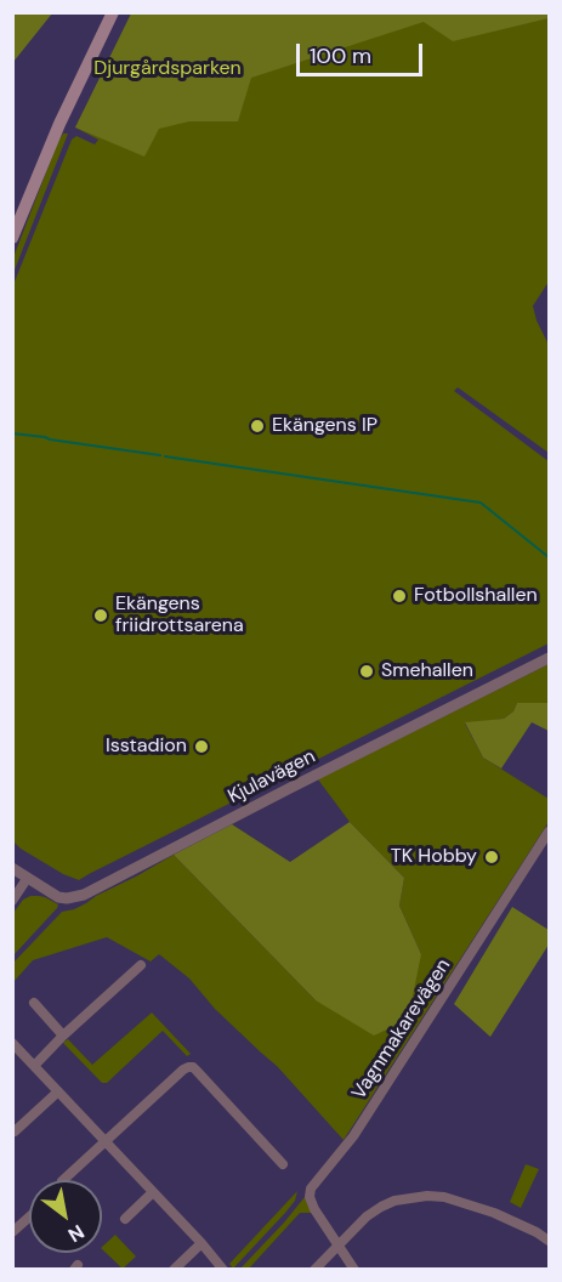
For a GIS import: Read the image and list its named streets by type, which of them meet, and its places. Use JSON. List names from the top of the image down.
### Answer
{
  "streets": {
    "street": ["Kjulavägen", "Vagnmakarevägen"]
  },
  "parks": ["Djurgårdsparken"],
  "places": [
    "Ekängens IP",
    "Fotbollshallen",
    "Ekängens friidrottsarena",
    "Smehallen",
    "Isstadion",
    "TK Hobby"
  ],
  "scale_bar": "100 m",
  "north": "bottom right"
}
